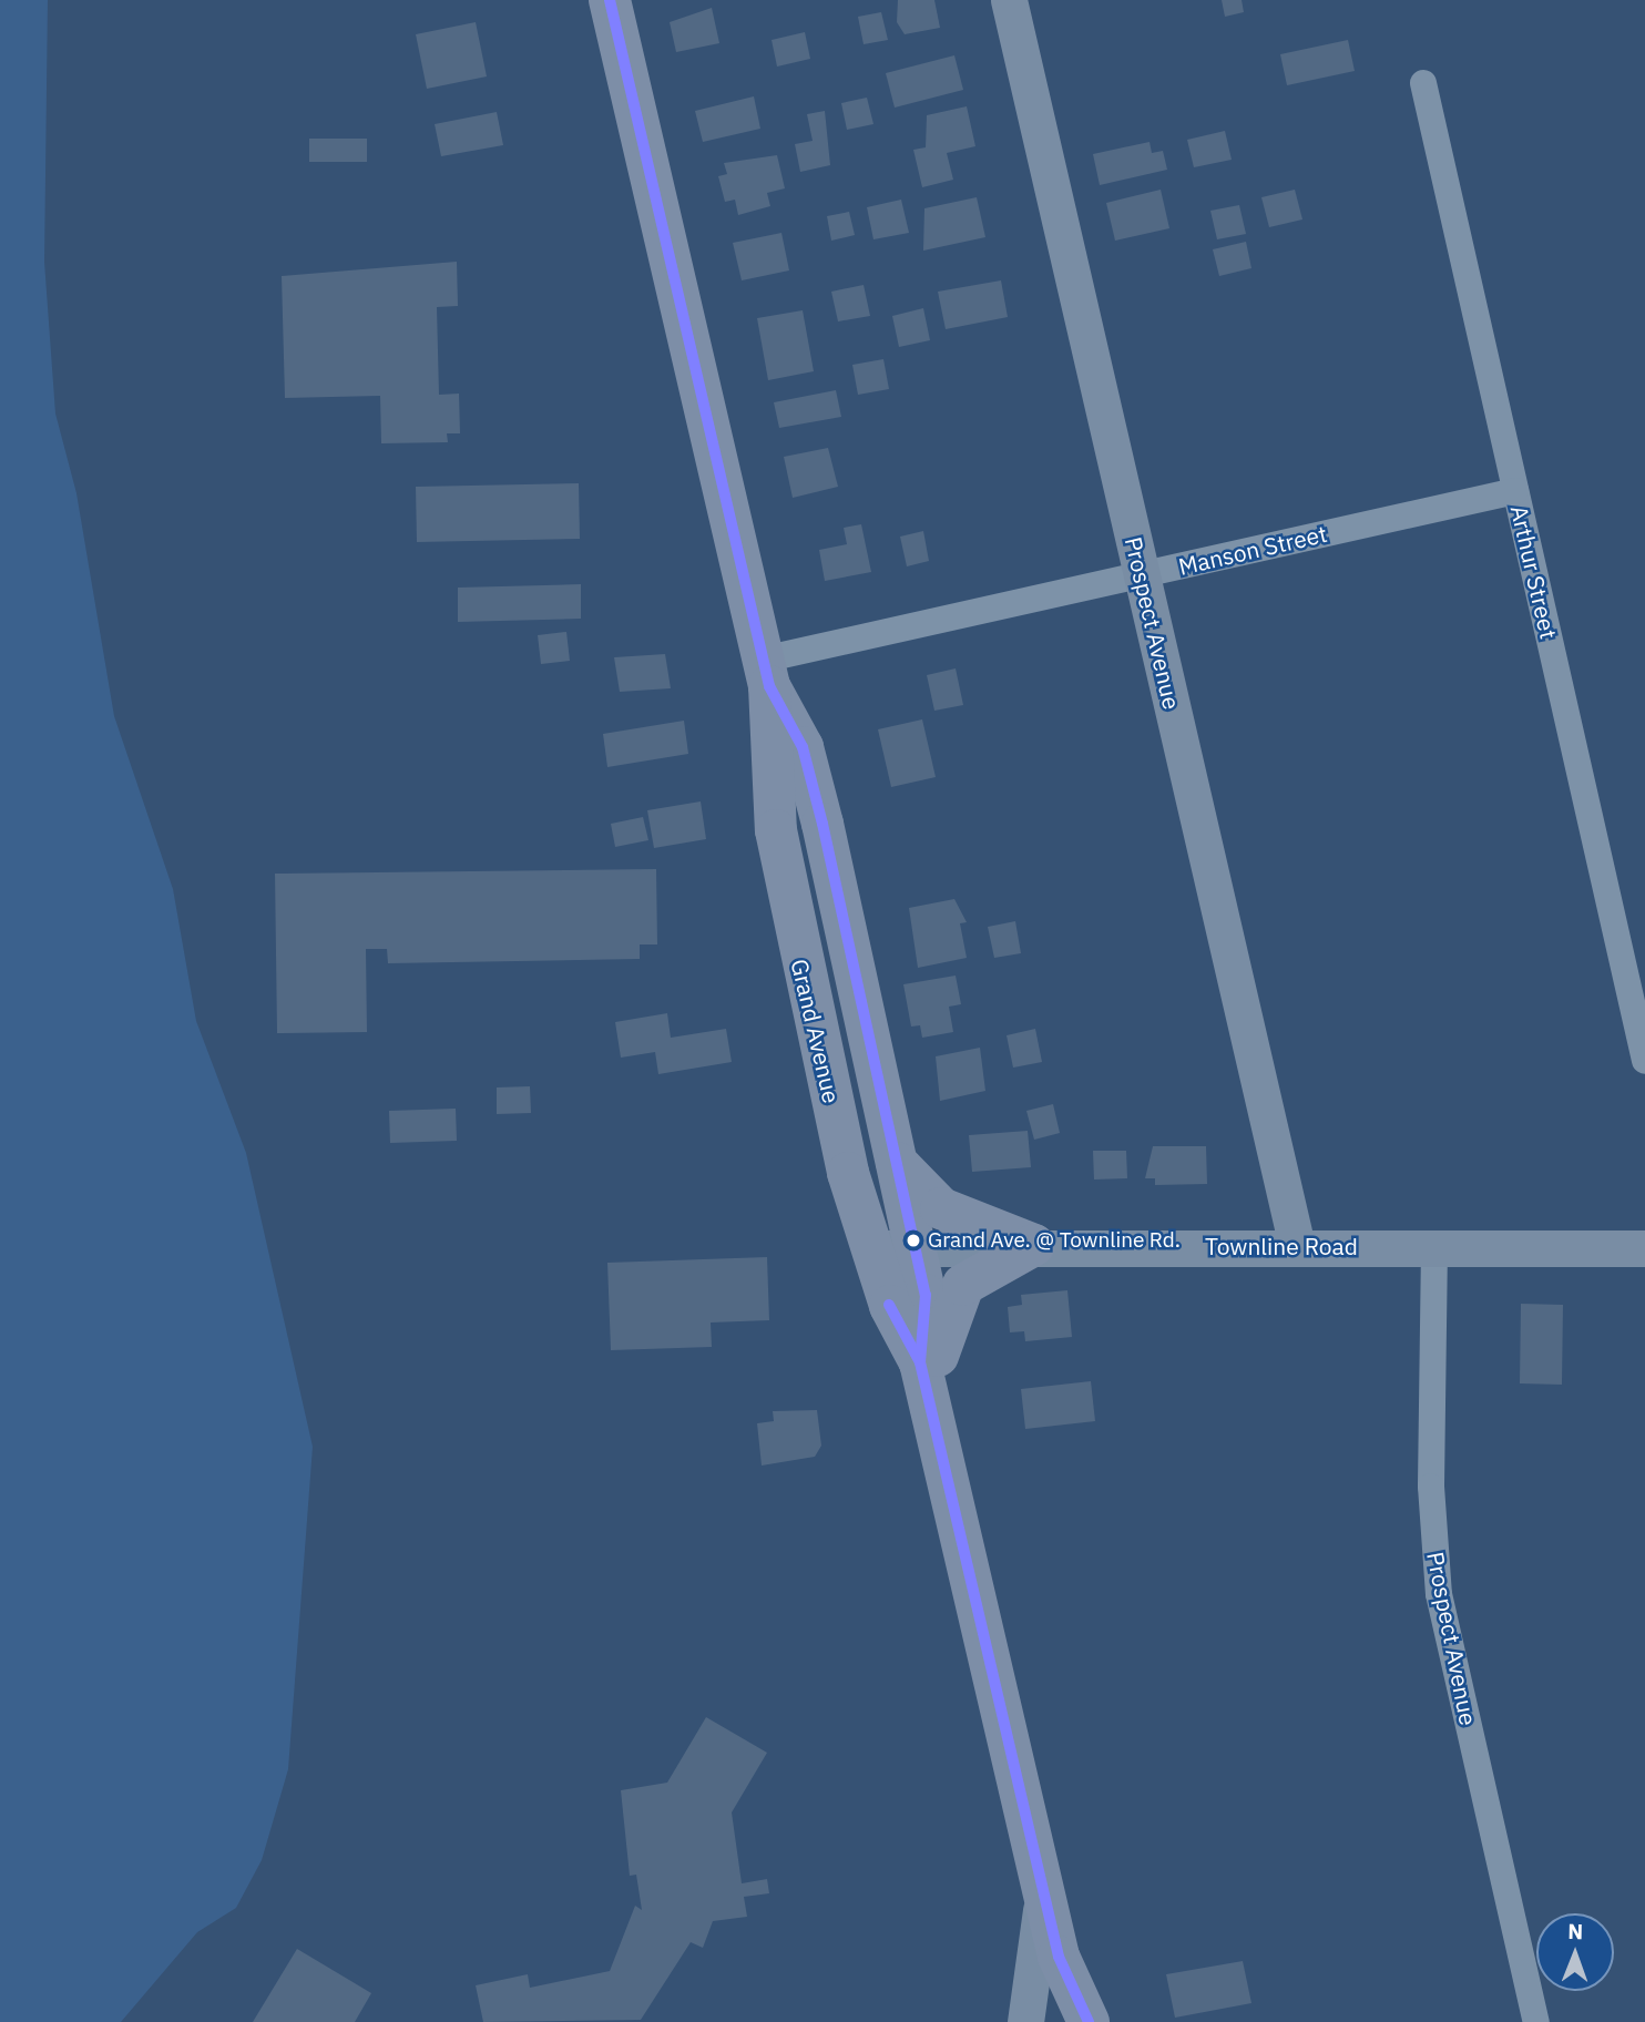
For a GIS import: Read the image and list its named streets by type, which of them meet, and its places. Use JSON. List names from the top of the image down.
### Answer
{
  "streets": {
    "main road": ["Grand Avenue"],
    "street": [
      "Manson Street",
      "Arthur Street",
      "Prospect Avenue",
      "Townline Road"
    ]
  },
  "crossings": [
    ["Manson Street", "Arthur Street"],
    ["Manson Street", "Prospect Avenue"],
    ["Manson Street", "Grand Avenue"],
    ["Prospect Avenue", "Townline Road"],
    ["Grand Avenue", "Townline Road"]
  ],
  "places": ["Grand Ave. @ Townline Rd."],
  "north": "top"
}
